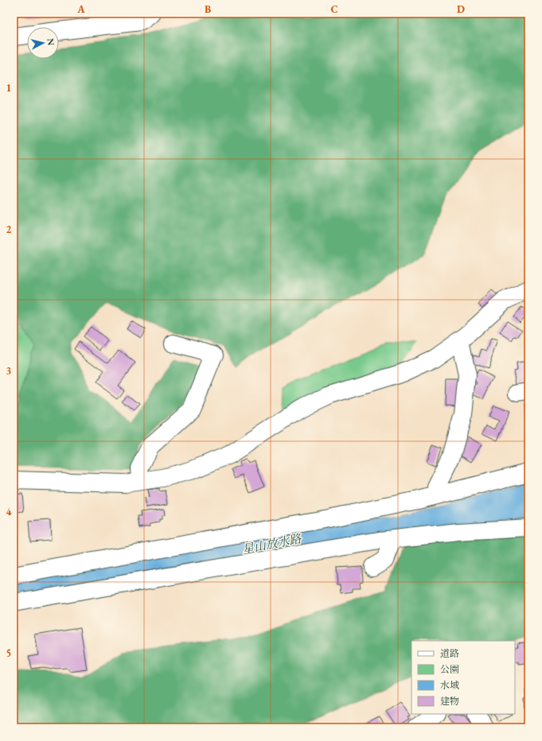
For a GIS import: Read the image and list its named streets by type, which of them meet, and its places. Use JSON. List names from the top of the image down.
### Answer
{
  "water": ["星山放水路"],
  "legend": [
    "道路",
    "公園",
    "水域",
    "建物"
  ],
  "north": "right",
  "grid": {
    "columns": [
      "A",
      "B",
      "C",
      "D"
    ],
    "rows": [
      "1",
      "2",
      "3",
      "4",
      "5"
    ]
  }
}
